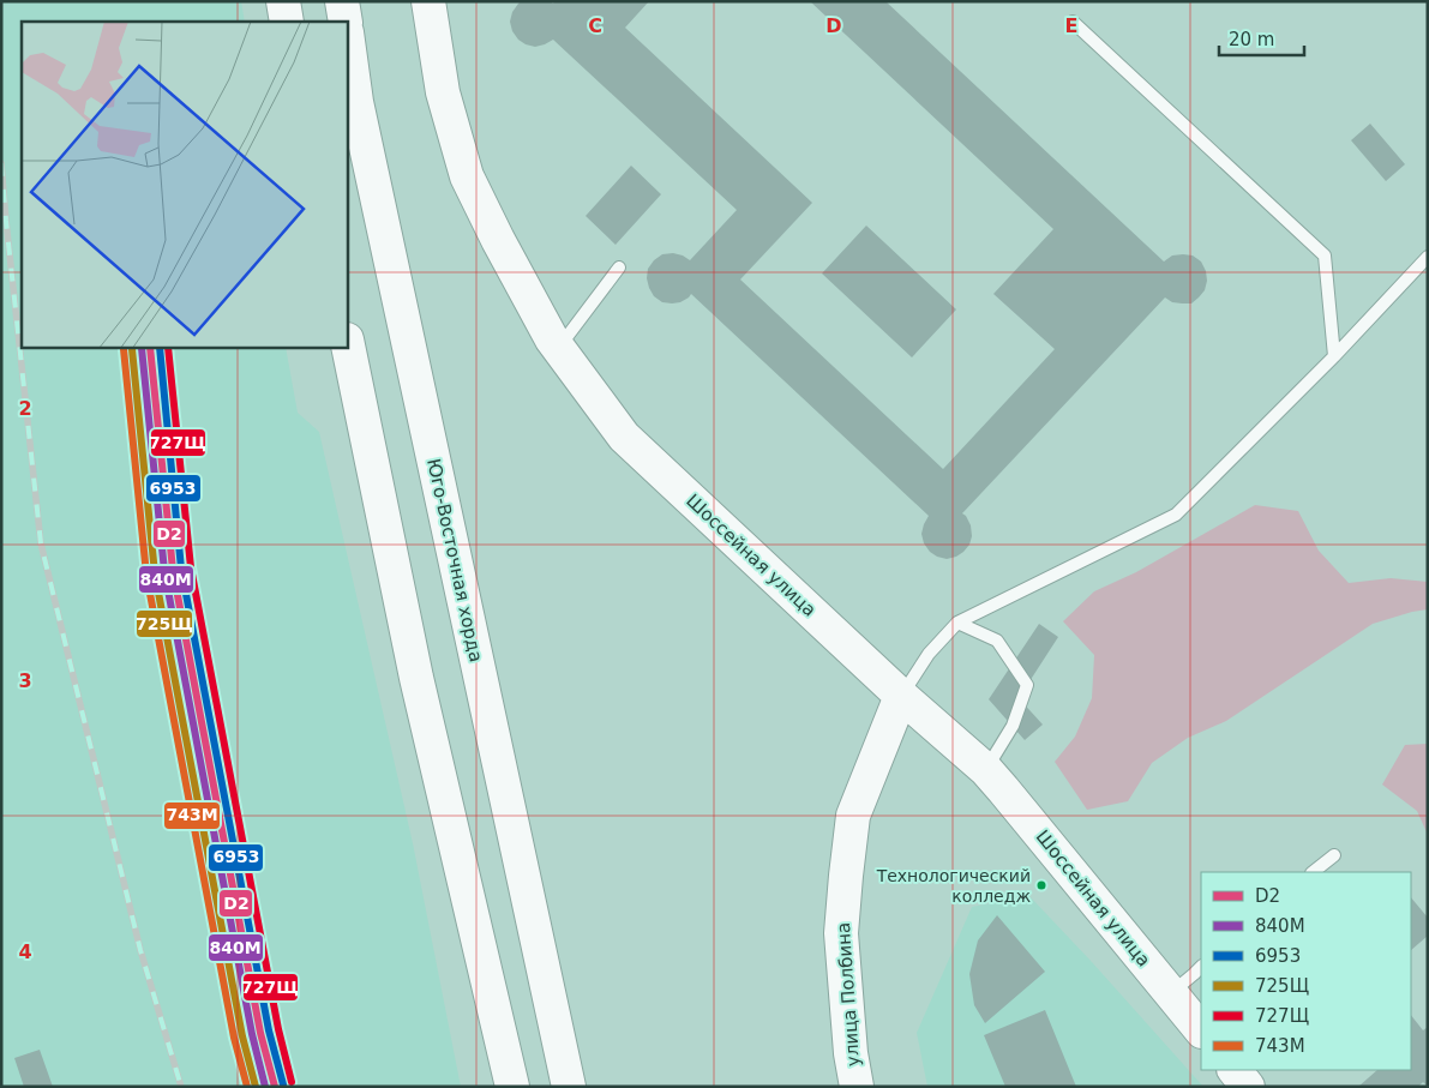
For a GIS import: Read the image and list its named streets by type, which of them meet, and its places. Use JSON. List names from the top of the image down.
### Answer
{
  "streets": {
    "main road": ["Шоссейная улица", "Юго-Восточная хорда", "улица Полбина"]
  },
  "crossings": [
    ["Шоссейная улица", "улица Полбина"]
  ],
  "places": ["Технологический колледж"],
  "lines": [
    "transit line D2",
    "transit line 840М",
    "transit line 6953",
    "transit line 727Щ",
    "transit line 725Щ",
    "transit line 743М"
  ],
  "legend": [
    "D2",
    "840М",
    "6953",
    "725Щ",
    "727Щ",
    "743М"
  ],
  "scale_bar": "20 m",
  "grid": {
    "columns": ["C", "D", "E"],
    "rows": ["2", "3", "4"]
  }
}
